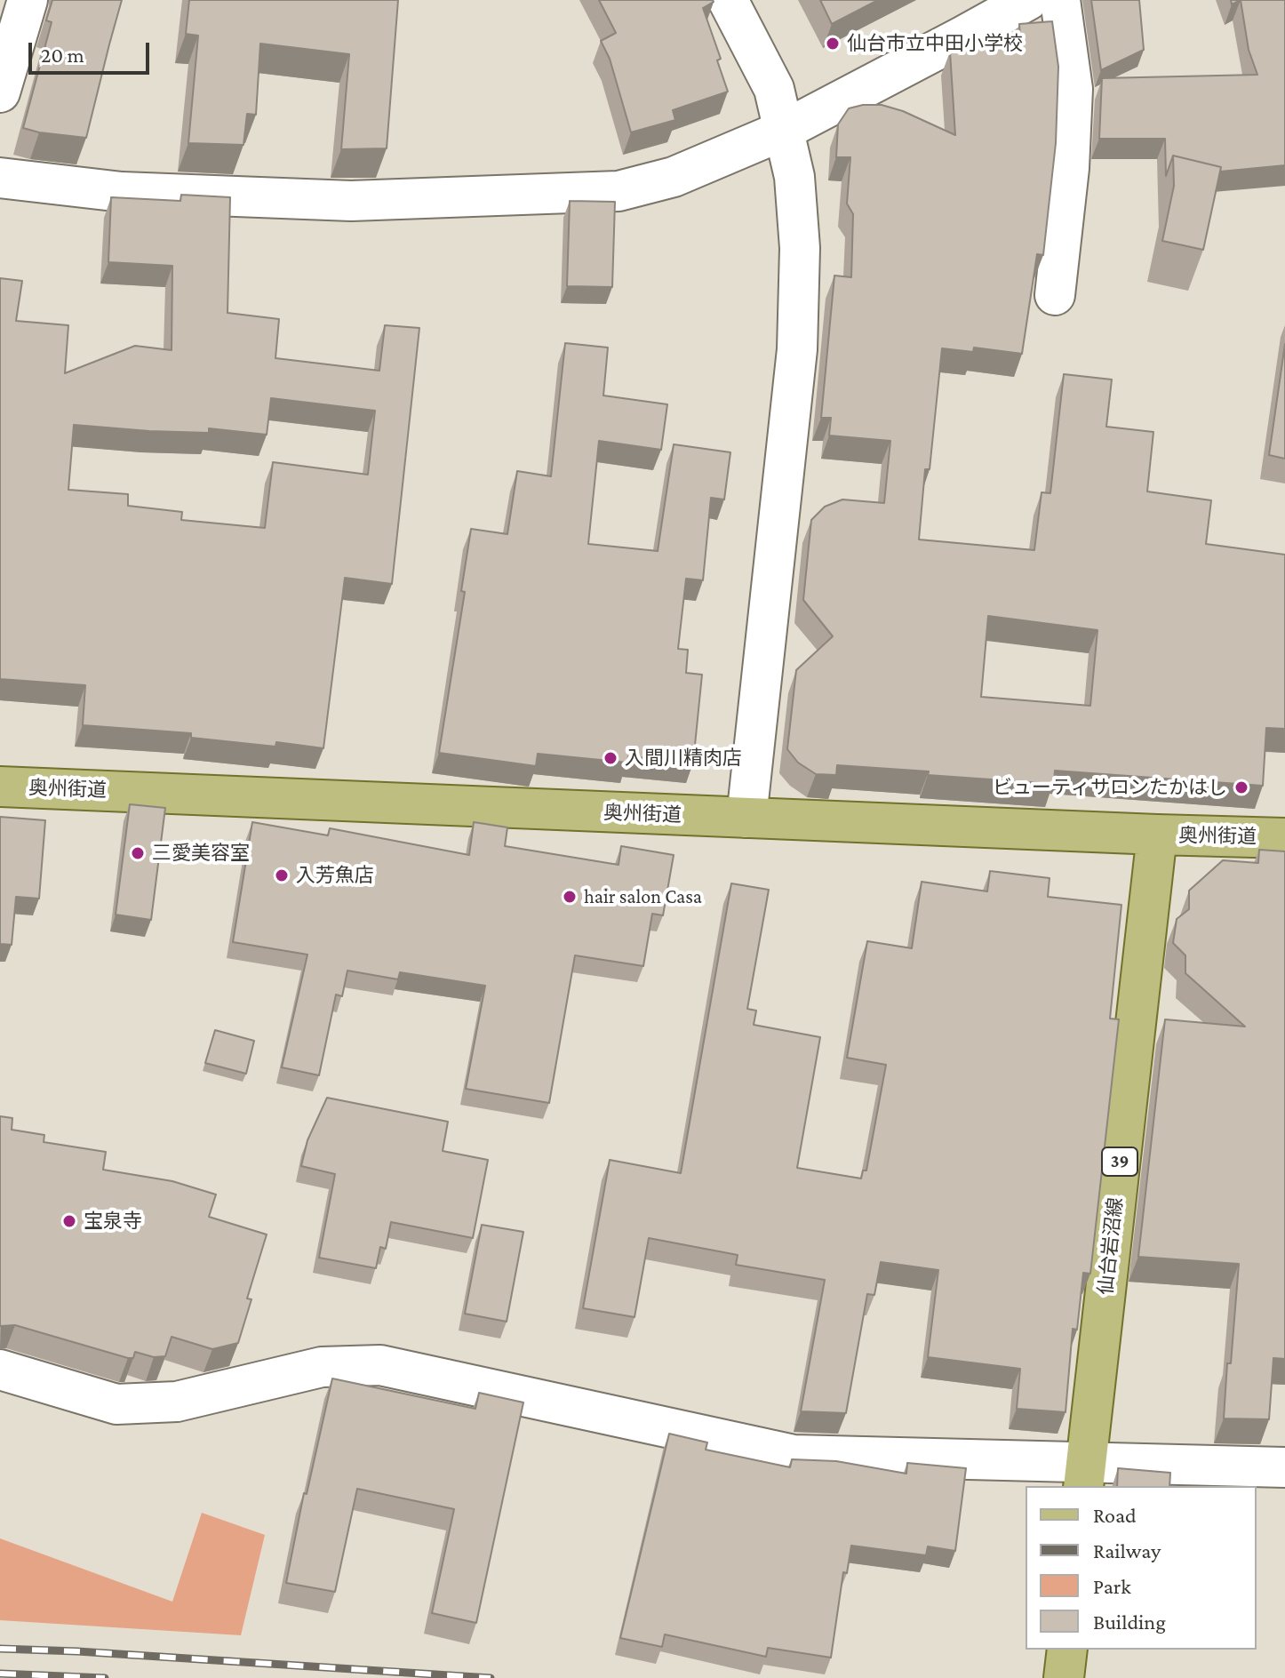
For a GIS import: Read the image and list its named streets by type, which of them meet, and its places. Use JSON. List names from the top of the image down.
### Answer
{
  "streets": {
    "main road": ["奥州街道", "39", "仙台岩沼線"]
  },
  "crossings": [
    ["奥州街道", "仙台岩沼線"]
  ],
  "places": [
    "仙台市立中田小学校",
    "入間川精肉店",
    "ビューティサロンたかはし",
    "三愛美容室",
    "入芳魚店",
    "hair salon Casa",
    "宝泉寺"
  ],
  "legend": [
    "Road",
    "Railway",
    "Park",
    "Building"
  ],
  "scale_bar": "20 m"
}
